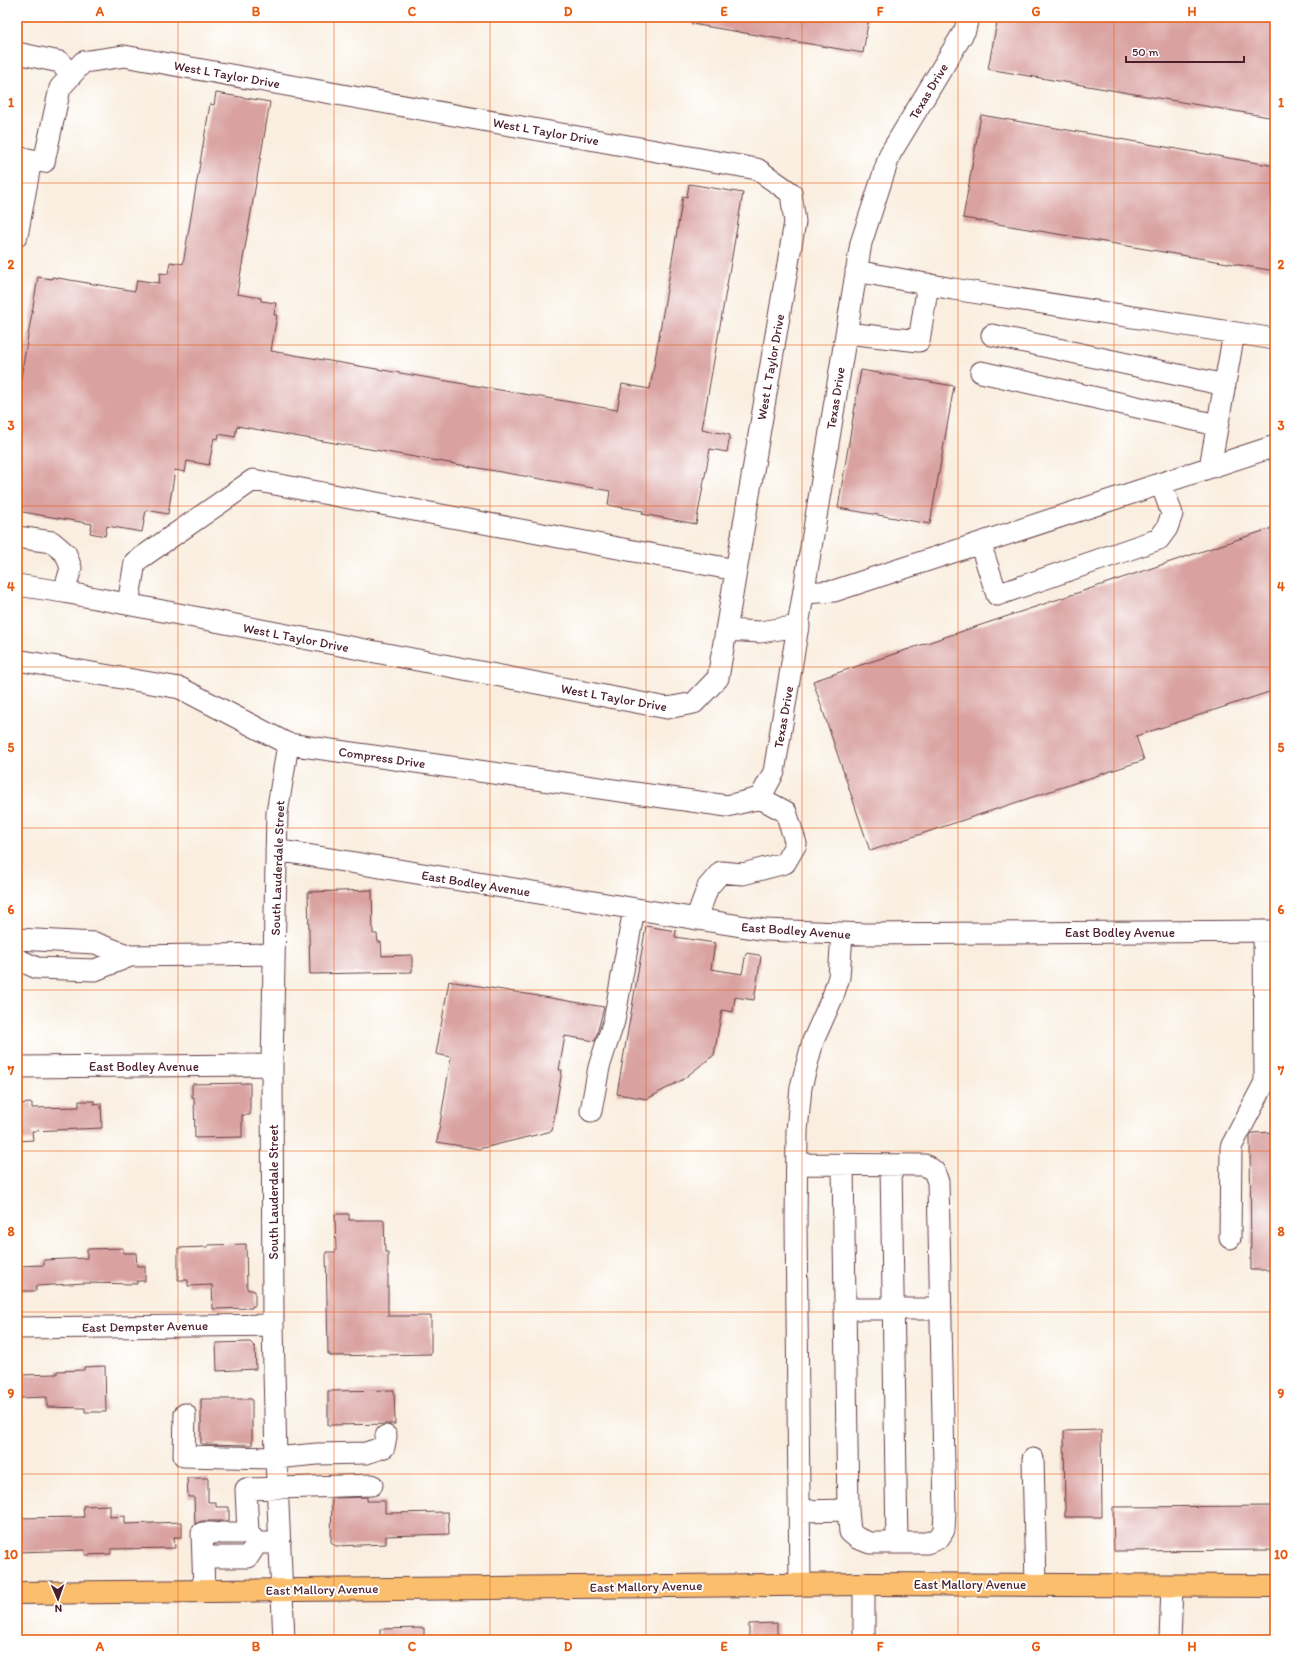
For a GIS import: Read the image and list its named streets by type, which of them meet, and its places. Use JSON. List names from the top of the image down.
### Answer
{
  "streets": {
    "main road": ["East Mallory Avenue"],
    "street": [
      "West L Taylor Drive",
      "Texas Drive",
      "Compress Drive",
      "South Lauderdale Street",
      "East Bodley Avenue",
      "East Dempster Avenue"
    ]
  },
  "crossings": [
    ["Texas Drive", "Compress Drive"],
    ["Compress Drive", "South Lauderdale Street"],
    ["South Lauderdale Street", "East Bodley Avenue"],
    ["South Lauderdale Street", "East Dempster Avenue"],
    ["South Lauderdale Street", "East Mallory Avenue"]
  ],
  "scale_bar": "50 m",
  "north": "bottom",
  "grid": {
    "columns": [
      "A",
      "B",
      "C",
      "D",
      "E",
      "F",
      "G",
      "H"
    ],
    "rows": [
      "1",
      "2",
      "3",
      "4",
      "5",
      "6",
      "7",
      "8",
      "9",
      "10"
    ]
  }
}
